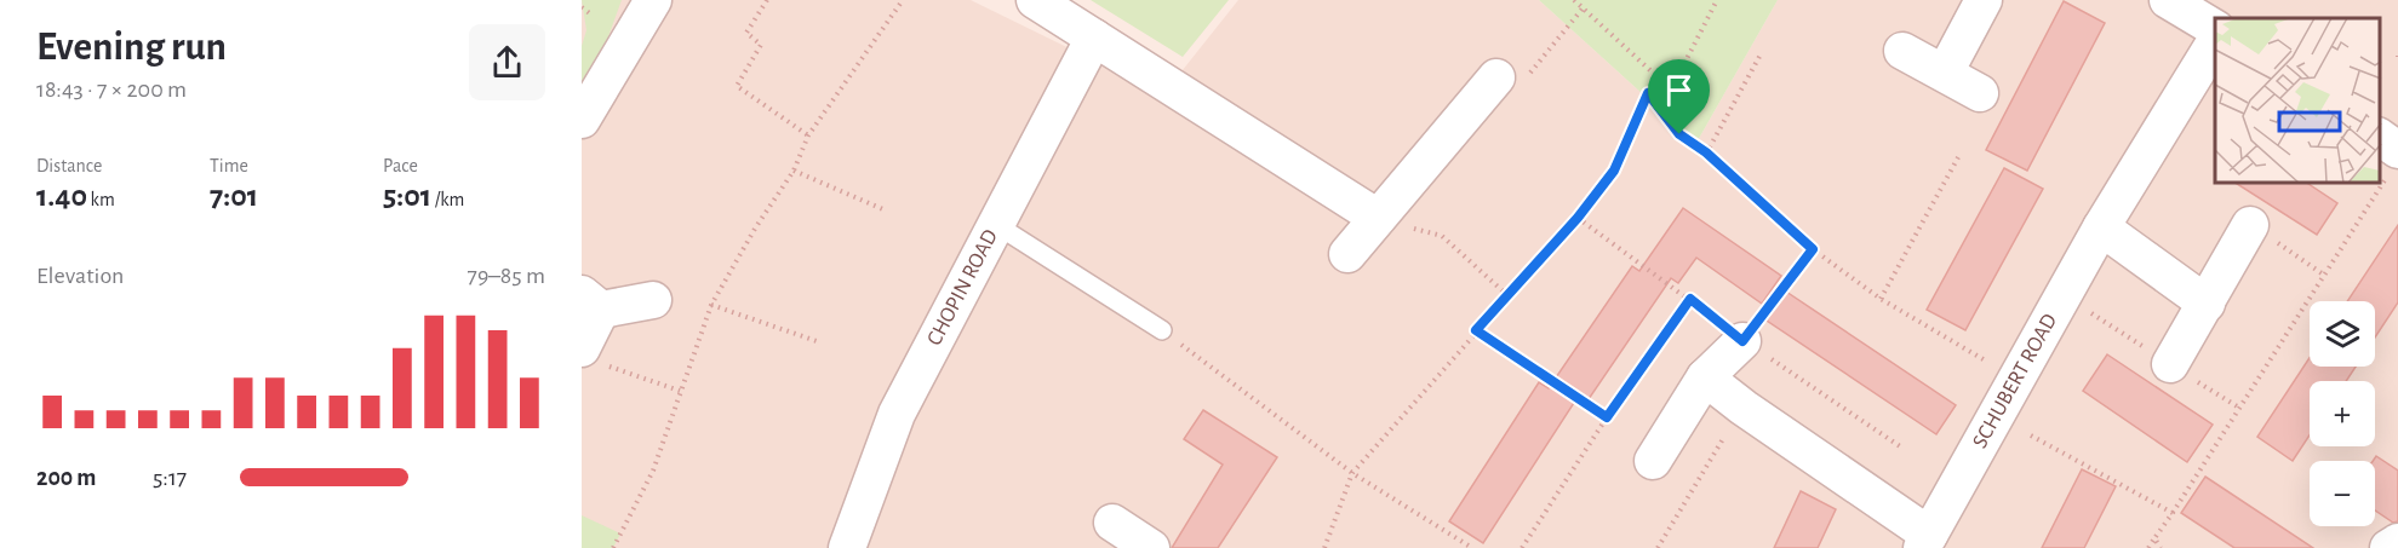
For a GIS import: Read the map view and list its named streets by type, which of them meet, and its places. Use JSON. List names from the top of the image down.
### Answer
{
  "streets": {
    "street": ["CHOPIN ROAD", "SCHUBERT ROAD"]
  },
  "page": {
    "heading": ["Evening run", "18:43 · 7 × 200 m"],
    "stats": [
      ["Distance", "1.40 km"],
      ["Time", "7:01"],
      ["Pace", "5:01 /km"]
    ],
    "chart": ["Elevation", "79–85 m"],
    "map_buttons": ["+", "−"],
    "list": [
      {
        "name": "200 m",
        "note": "5:17"
      }
    ]
  }
}
